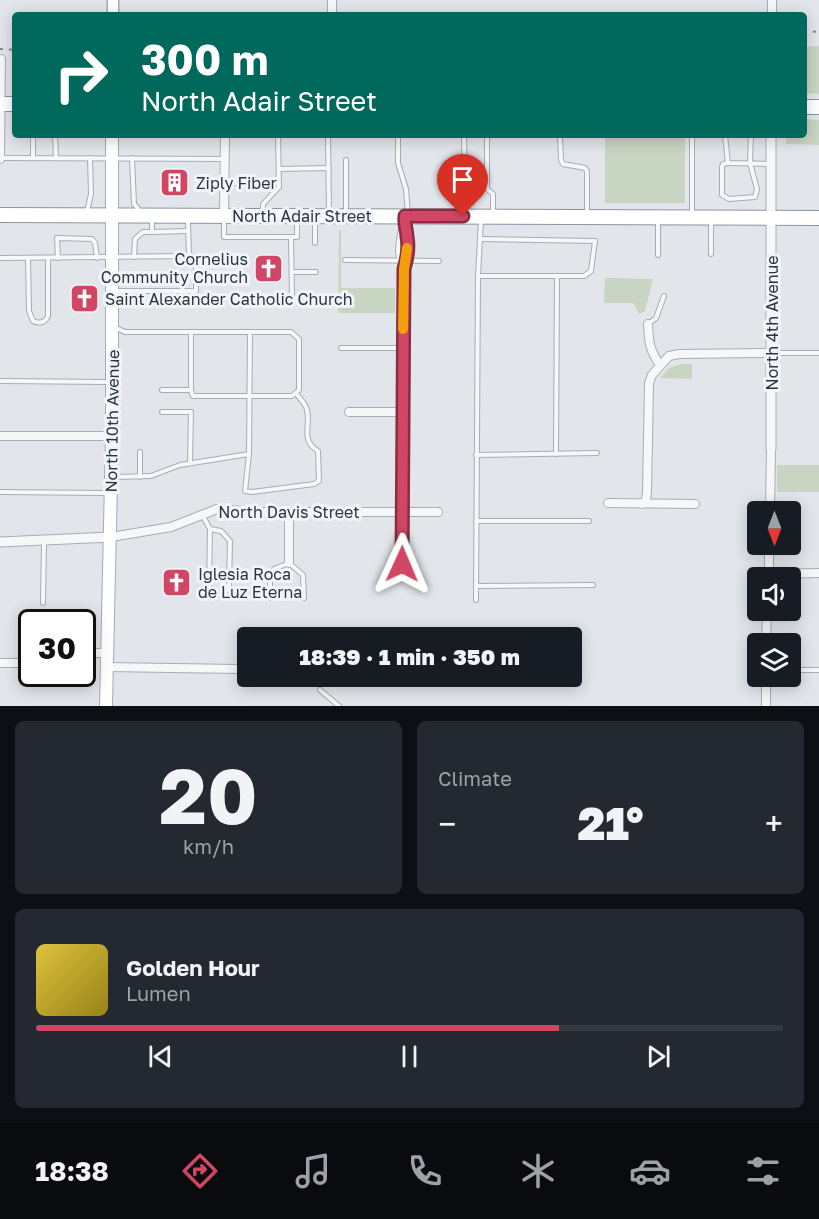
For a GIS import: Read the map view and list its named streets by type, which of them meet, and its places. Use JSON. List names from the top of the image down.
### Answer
{
  "streets": {
    "highway": ["North Adair Street"],
    "main road": ["North 10th Avenue"],
    "street": ["North 4th Avenue", "North Davis Street"]
  },
  "crossings": [
    ["North Adair Street", "North 4th Avenue"],
    ["North Adair Street", "North 10th Avenue"],
    ["North 10th Avenue", "North Davis Street"]
  ],
  "places": {
    "building": ["Ziply Fiber"],
    "church": ["Cornelius Community Church", "Saint Alexander Catholic Church", "Iglesia Roca de Luz Eterna"]
  },
  "north": "bottom",
  "page": {
    "turn": ["300 m", "North Adair Street"],
    "limit": "30",
    "trip": "18:39 · 1 min · 350 m",
    "tile": [
      ["20", "km/h"],
      "Climate"
    ],
    "heat": ["−", "21°", "+"],
    "song": ["Golden Hour", "Lumen"],
    "tabs": "18:38"
  }
}
